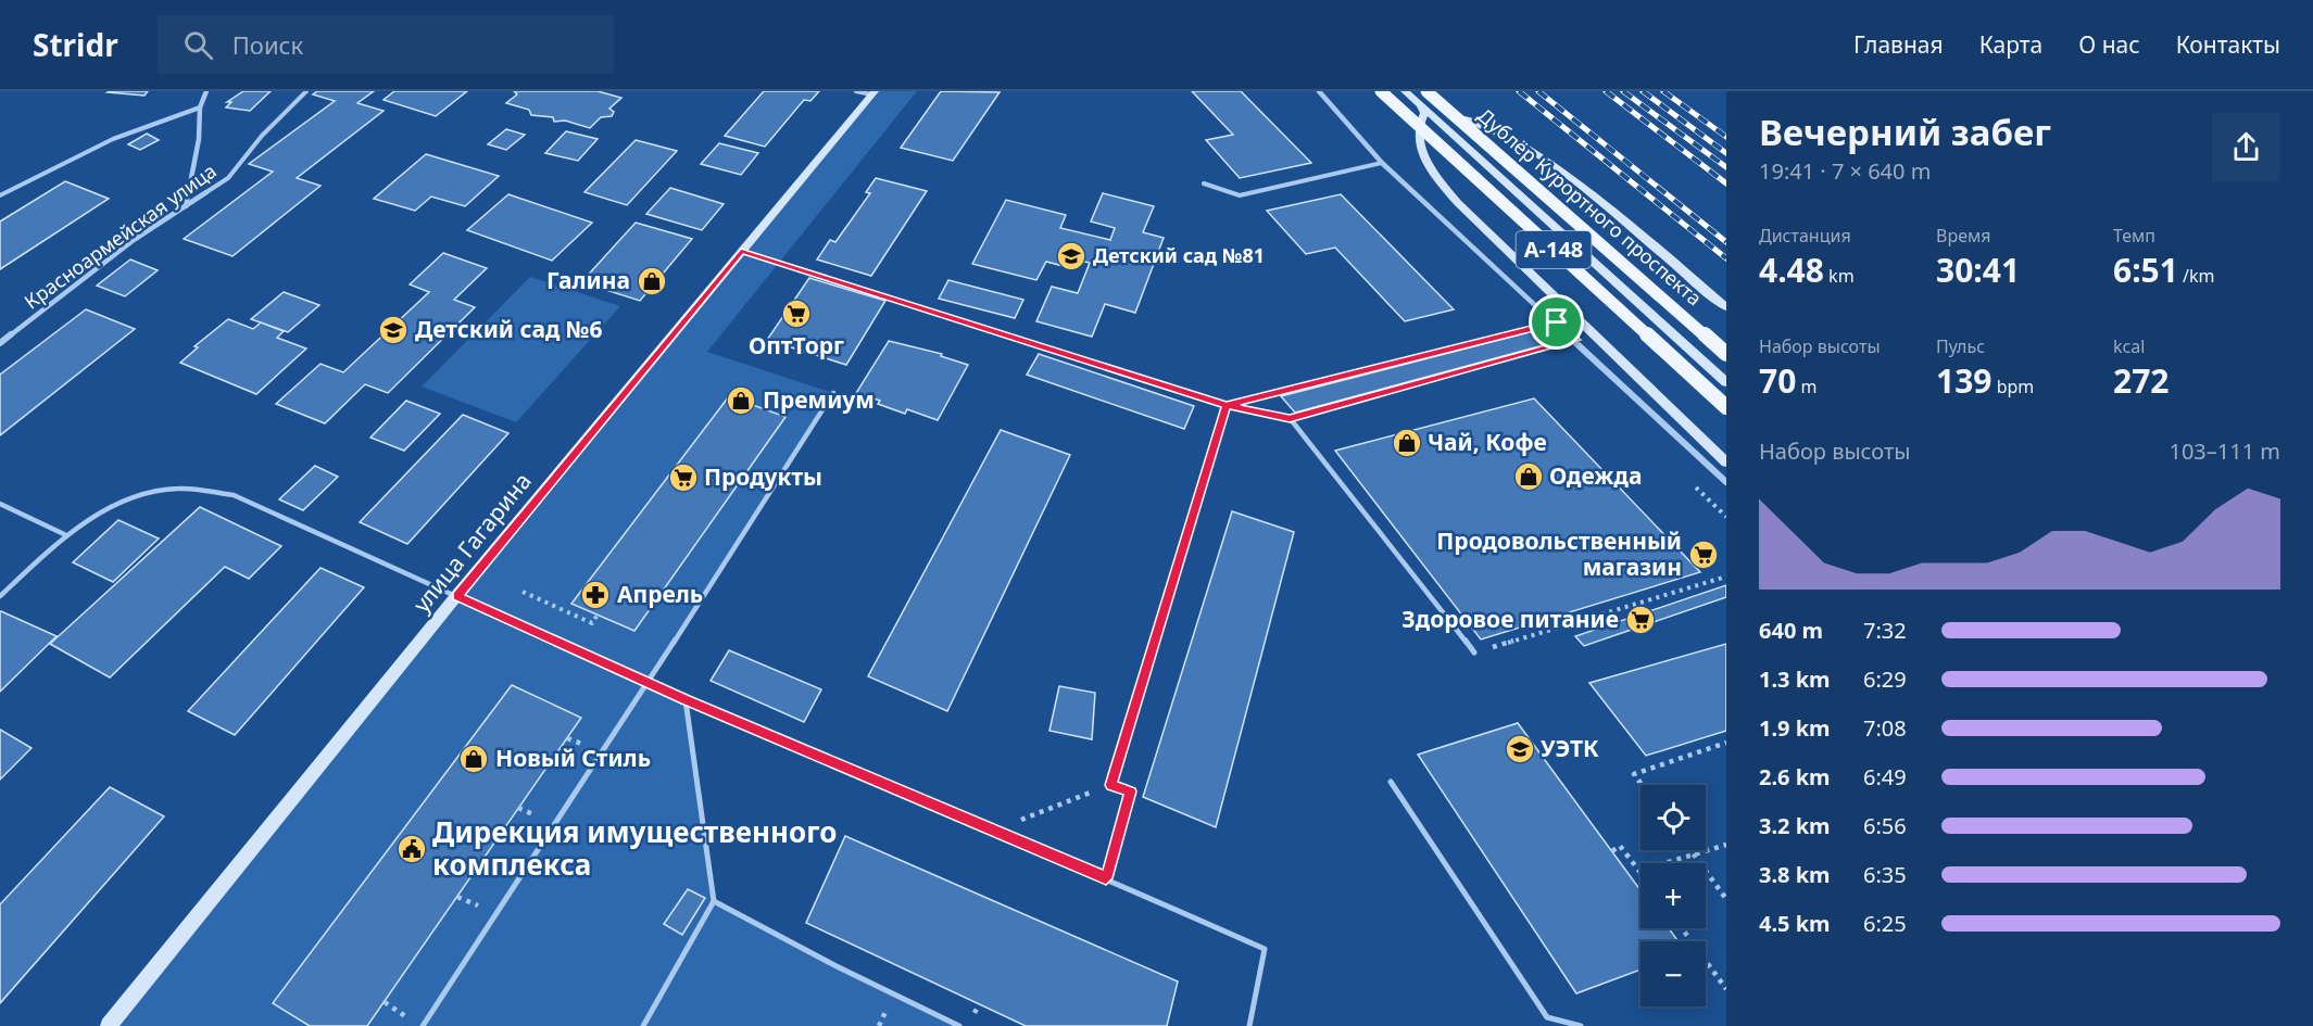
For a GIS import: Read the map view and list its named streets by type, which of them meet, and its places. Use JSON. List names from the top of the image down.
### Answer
{
  "streets": {
    "main road": ["Дублёр Курортного проспекта", "А-148"],
    "street": ["Красноармейская улица", "улица Гагарина"]
  },
  "places": {
    "school or university": ["Детский сад №81", "Детский сад №6", "УЭТК"],
    "shop": [
      "Галина",
      "Премиум",
      "Чай, Кофе",
      "Одежда",
      "Новый Стиль"
    ],
    "supermarket": [
      "ОптТорг",
      "Продукты",
      "Продовольственный магазин",
      "Здоровое питание"
    ],
    "pharmacy": ["Апрель"],
    "public building": ["Дирекция имущественного комплекса"]
  },
  "page": {
    "header": "Stridr",
    "search": "Поиск",
    "nav": [
      "Главная",
      "Карта",
      "О нас",
      "Контакты"
    ],
    "heading": ["Вечерний забег", "19:41 · 7 × 640 m"],
    "stats": [
      ["Дистанция", "4.48 km"],
      ["Время", "30:41"],
      ["Темп", "6:51 /km"],
      ["Набор высоты", "70 m"],
      ["Пульс", "139 bpm"],
      ["kcal", "272"]
    ],
    "chart": ["Набор высоты", "103–111 m"],
    "list": [
      {
        "name": "640 m",
        "note": "7:32"
      },
      {
        "name": "1.3 km",
        "note": "6:29"
      },
      {
        "name": "1.9 km",
        "note": "7:08"
      },
      {
        "name": "2.6 km",
        "note": "6:49"
      },
      {
        "name": "3.2 km",
        "note": "6:56"
      },
      {
        "name": "3.8 km",
        "note": "6:35"
      },
      {
        "name": "4.5 km",
        "note": "6:25"
      }
    ],
    "map_buttons": ["+", "−"]
  }
}
